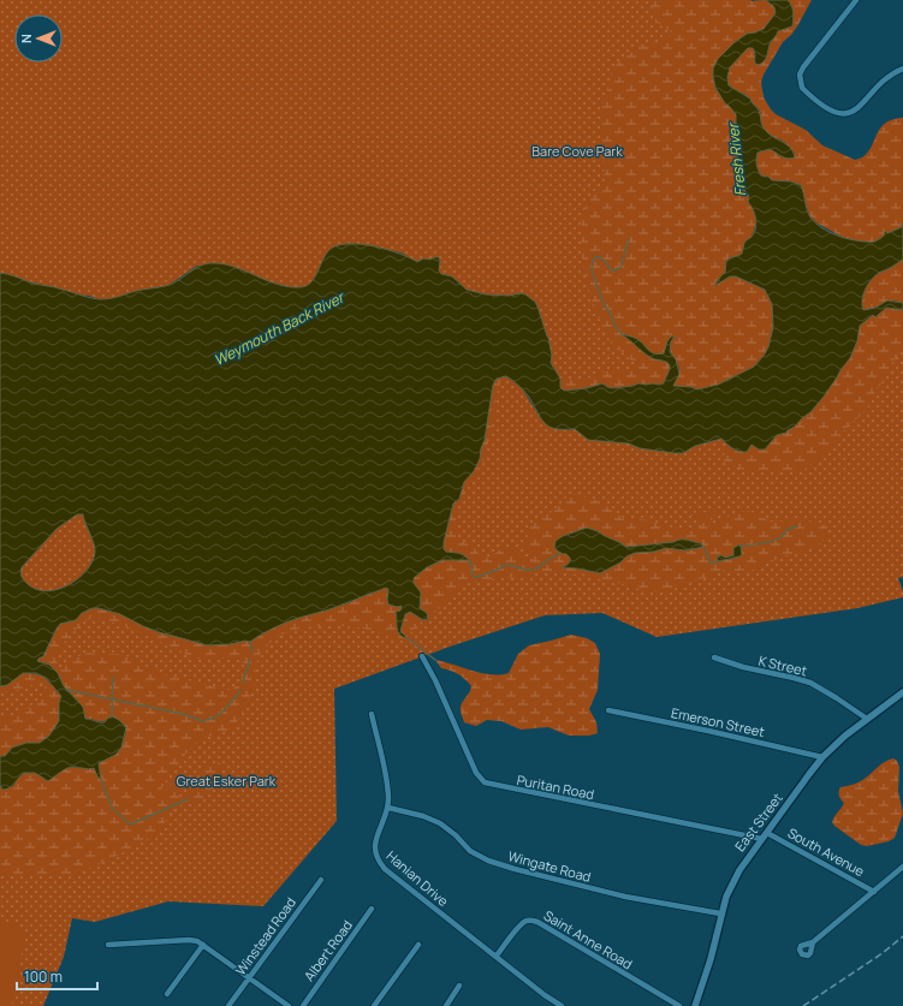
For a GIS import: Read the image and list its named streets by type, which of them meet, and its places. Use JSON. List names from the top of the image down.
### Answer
{
  "streets": {
    "street": [
      "K Street",
      "Emerson Street",
      "Puritan Road",
      "East Street",
      "South Avenue",
      "Wingate Road",
      "Hanian Drive",
      "Winstead Road",
      "Saint Anne Road",
      "Albert Road"
    ]
  },
  "crossings": [
    ["K Street", "East Street"],
    ["Emerson Street", "East Street"],
    ["Puritan Road", "East Street"],
    ["East Street", "South Avenue"],
    ["East Street", "Wingate Road"],
    ["Wingate Road", "Hanian Drive"],
    ["Hanian Drive", "Saint Anne Road"]
  ],
  "water": ["Fresh River", "Weymouth Back River"],
  "parks": ["Bare Cove Park", "Great Esker Park"],
  "scale_bar": "100 m",
  "north": "left"
}
